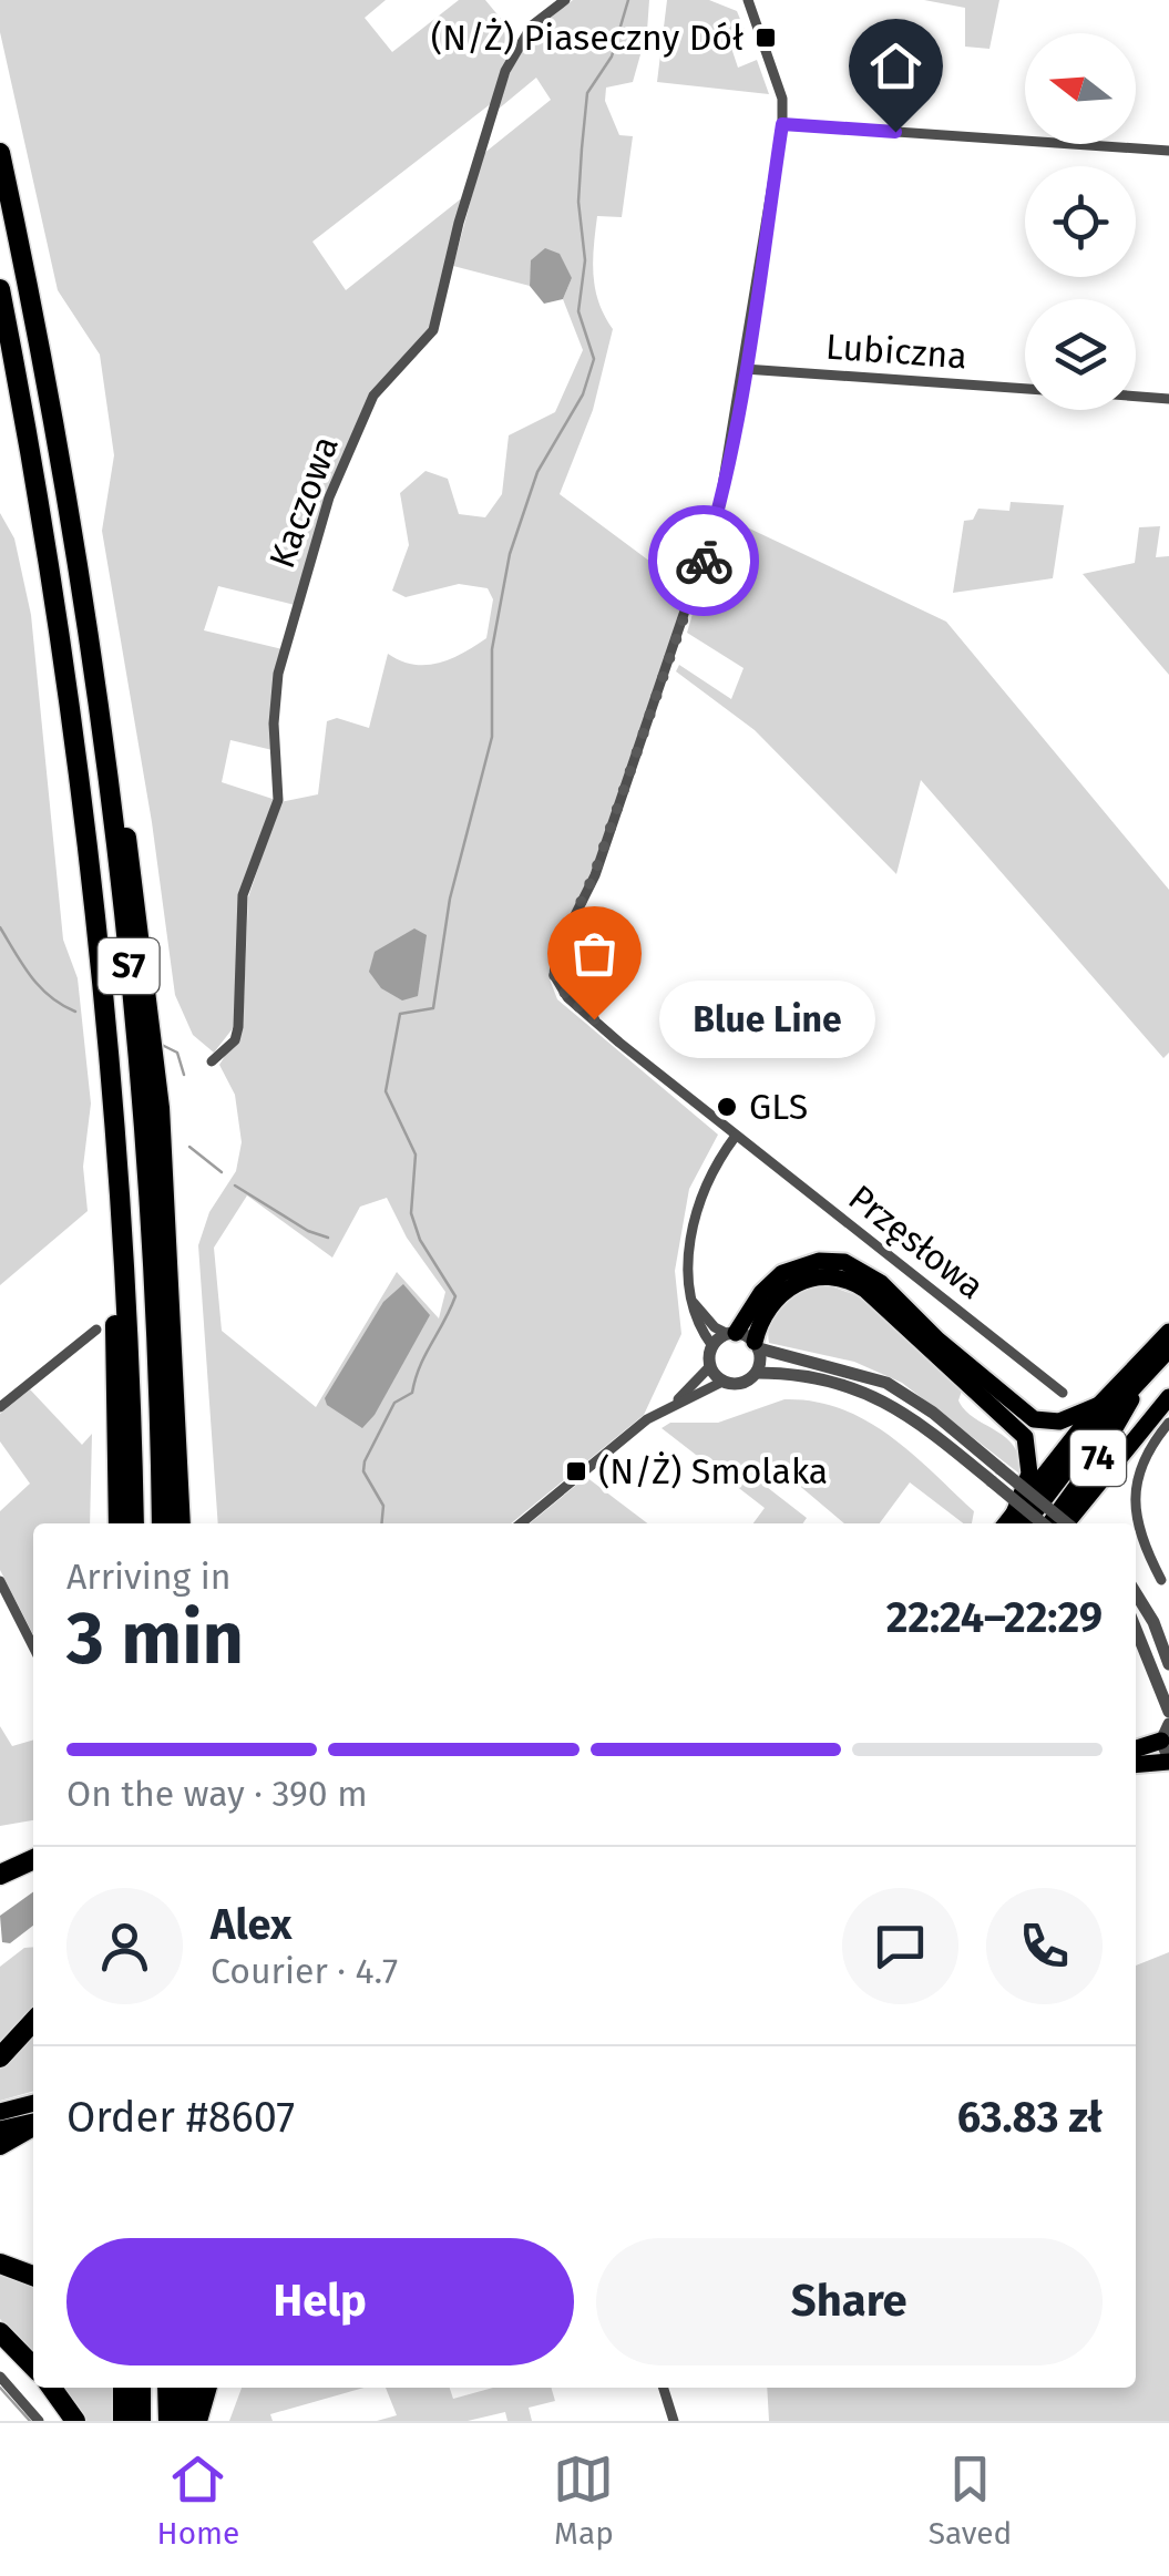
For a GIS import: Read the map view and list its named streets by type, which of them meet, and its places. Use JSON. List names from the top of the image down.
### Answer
{
  "streets": {
    "highway": ["S7"],
    "main road": ["74"],
    "street": ["Lubiczna", "Kaczowa", "Przęsłowa"]
  },
  "crossings": [
    ["Lubiczna", "Przęsłowa"]
  ],
  "places": {
    "transit": ["(N/Ż) Piaseczny Dół", "(N/Ż) Smolaka"],
    "other": ["Blue Line", "GLS"]
  },
  "north": "left",
  "page": {
    "bubble": "Blue Line",
    "heading": ["3 min", "Arriving in", "22:24–22:29"],
    "panel": [
      "Alex",
      "Courier · 4.7",
      "Order #8607",
      "63.83 zł"
    ],
    "bar": "On the way · 390 m",
    "buttons": ["Help", "Share"],
    "tabs": ["Home", "Map", "Saved"]
  }
}
